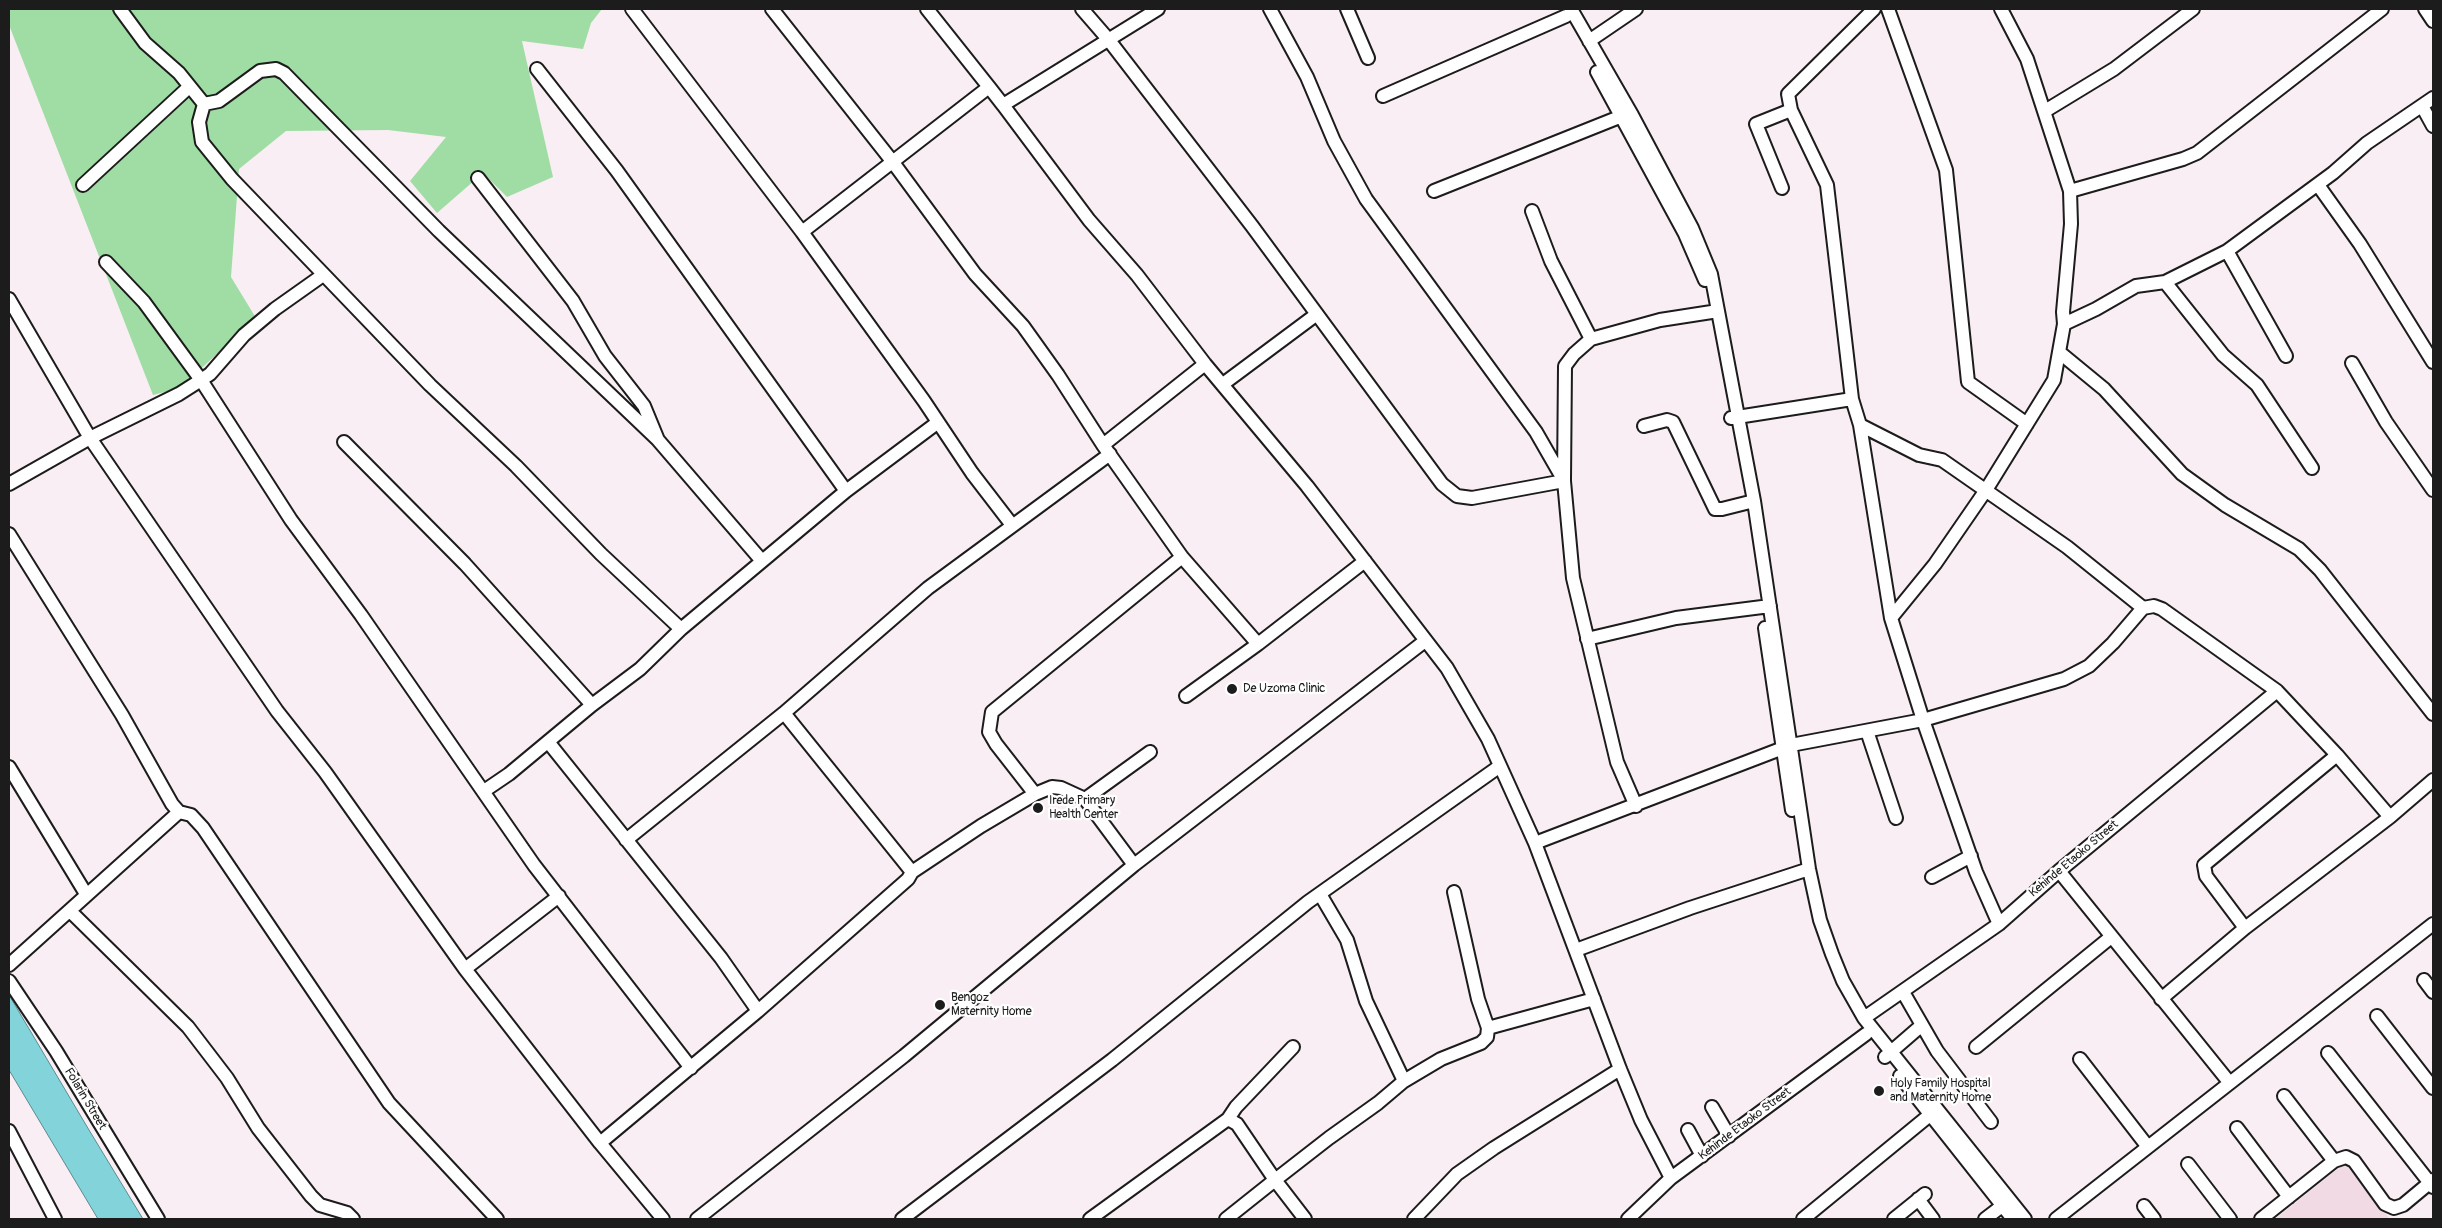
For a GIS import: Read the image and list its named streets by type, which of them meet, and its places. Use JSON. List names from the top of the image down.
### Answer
{
  "streets": {
    "street": ["Kehinde Etaoko Street", "Folarin Street"]
  },
  "places": [
    "De Uzoma Clinic",
    "Irede Primary Health Center",
    "Bengoz Maternity Home",
    "Holy Family Hospital and Maternity Home"
  ]
}
